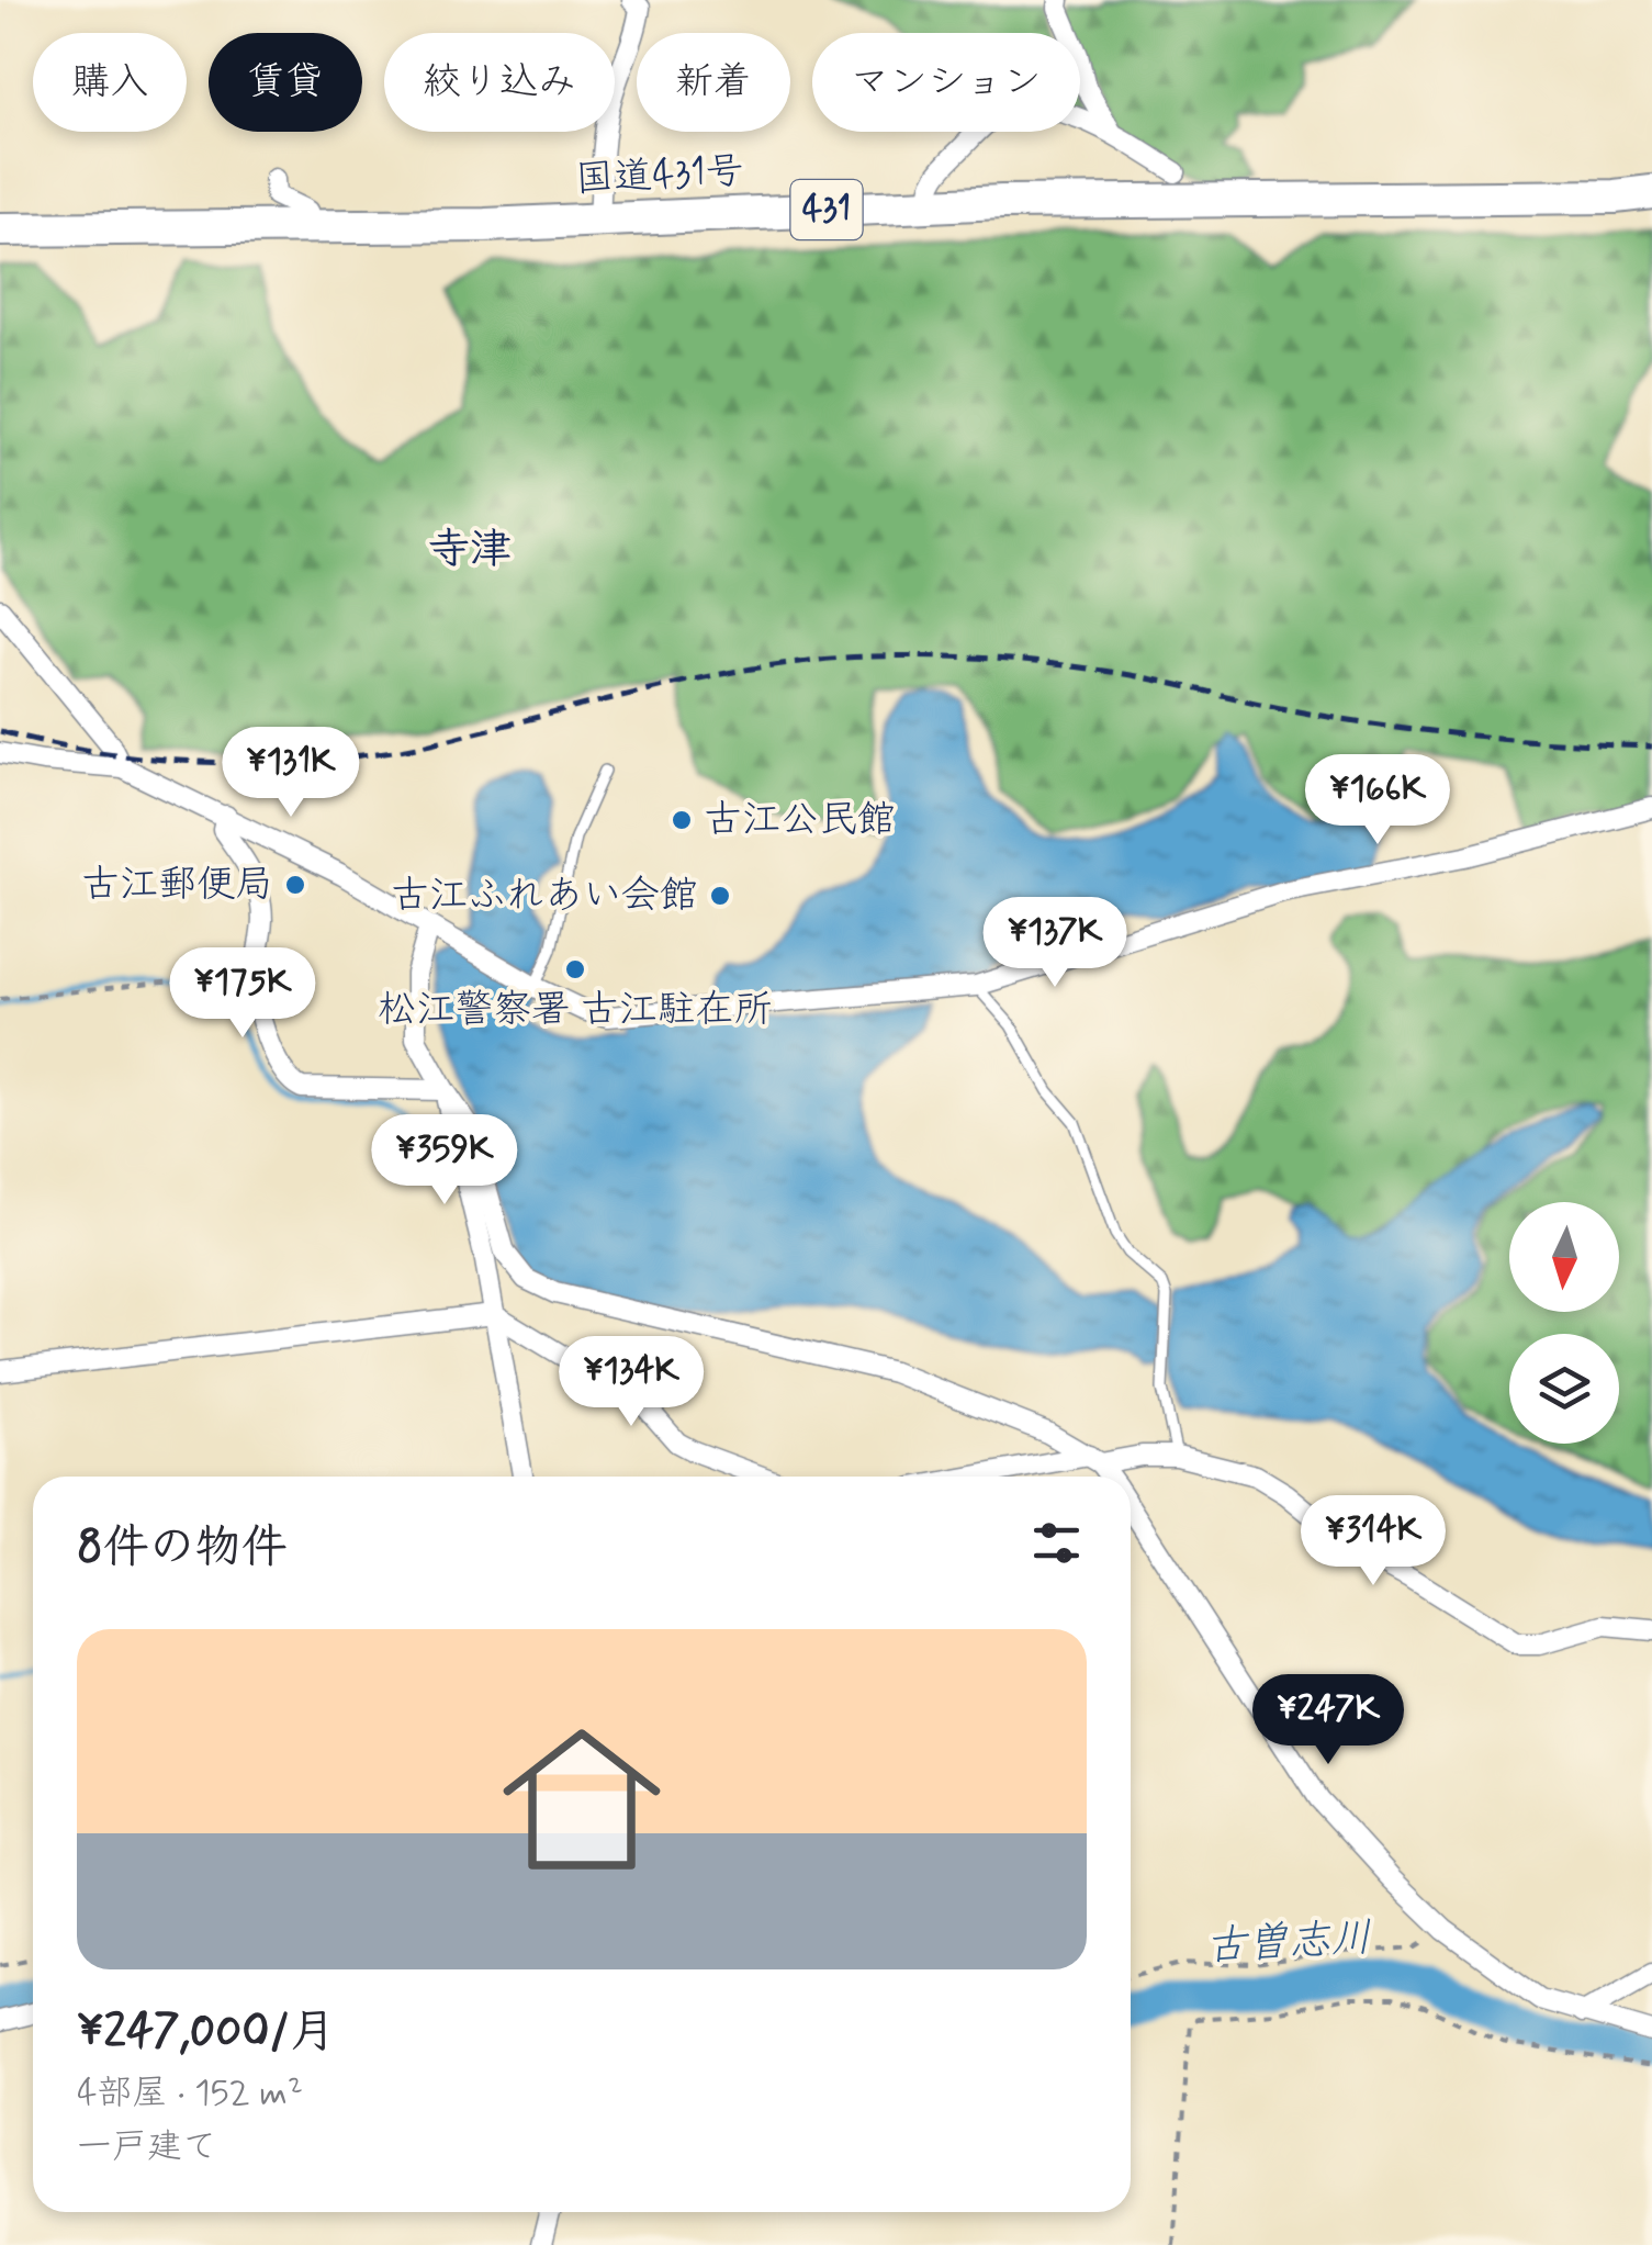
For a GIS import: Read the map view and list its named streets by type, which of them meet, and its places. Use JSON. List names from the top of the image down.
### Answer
{
  "streets": {
    "highway": ["国道431号", "431"]
  },
  "districts": ["寺津"],
  "water": ["古曽志川"],
  "places": [
    "古江公民館",
    "古江郵便局",
    "古江ふれあい会館",
    "松江警察署 古江駐在所"
  ],
  "north": "bottom",
  "page": {
    "chip": [
      "購入",
      "賃貸",
      "絞り込み",
      "新着",
      "マンション"
    ],
    "price": [
      "¥131K",
      "¥166K",
      "¥137K",
      "¥175K",
      "¥359K",
      "¥134K",
      "¥314K",
      "¥247K"
    ],
    "heading": "8件の物件",
    "list": [
      {
        "name": "¥247,000/月",
        "note": "4部屋 · 152 m² · 一戸建て"
      }
    ]
  }
}
